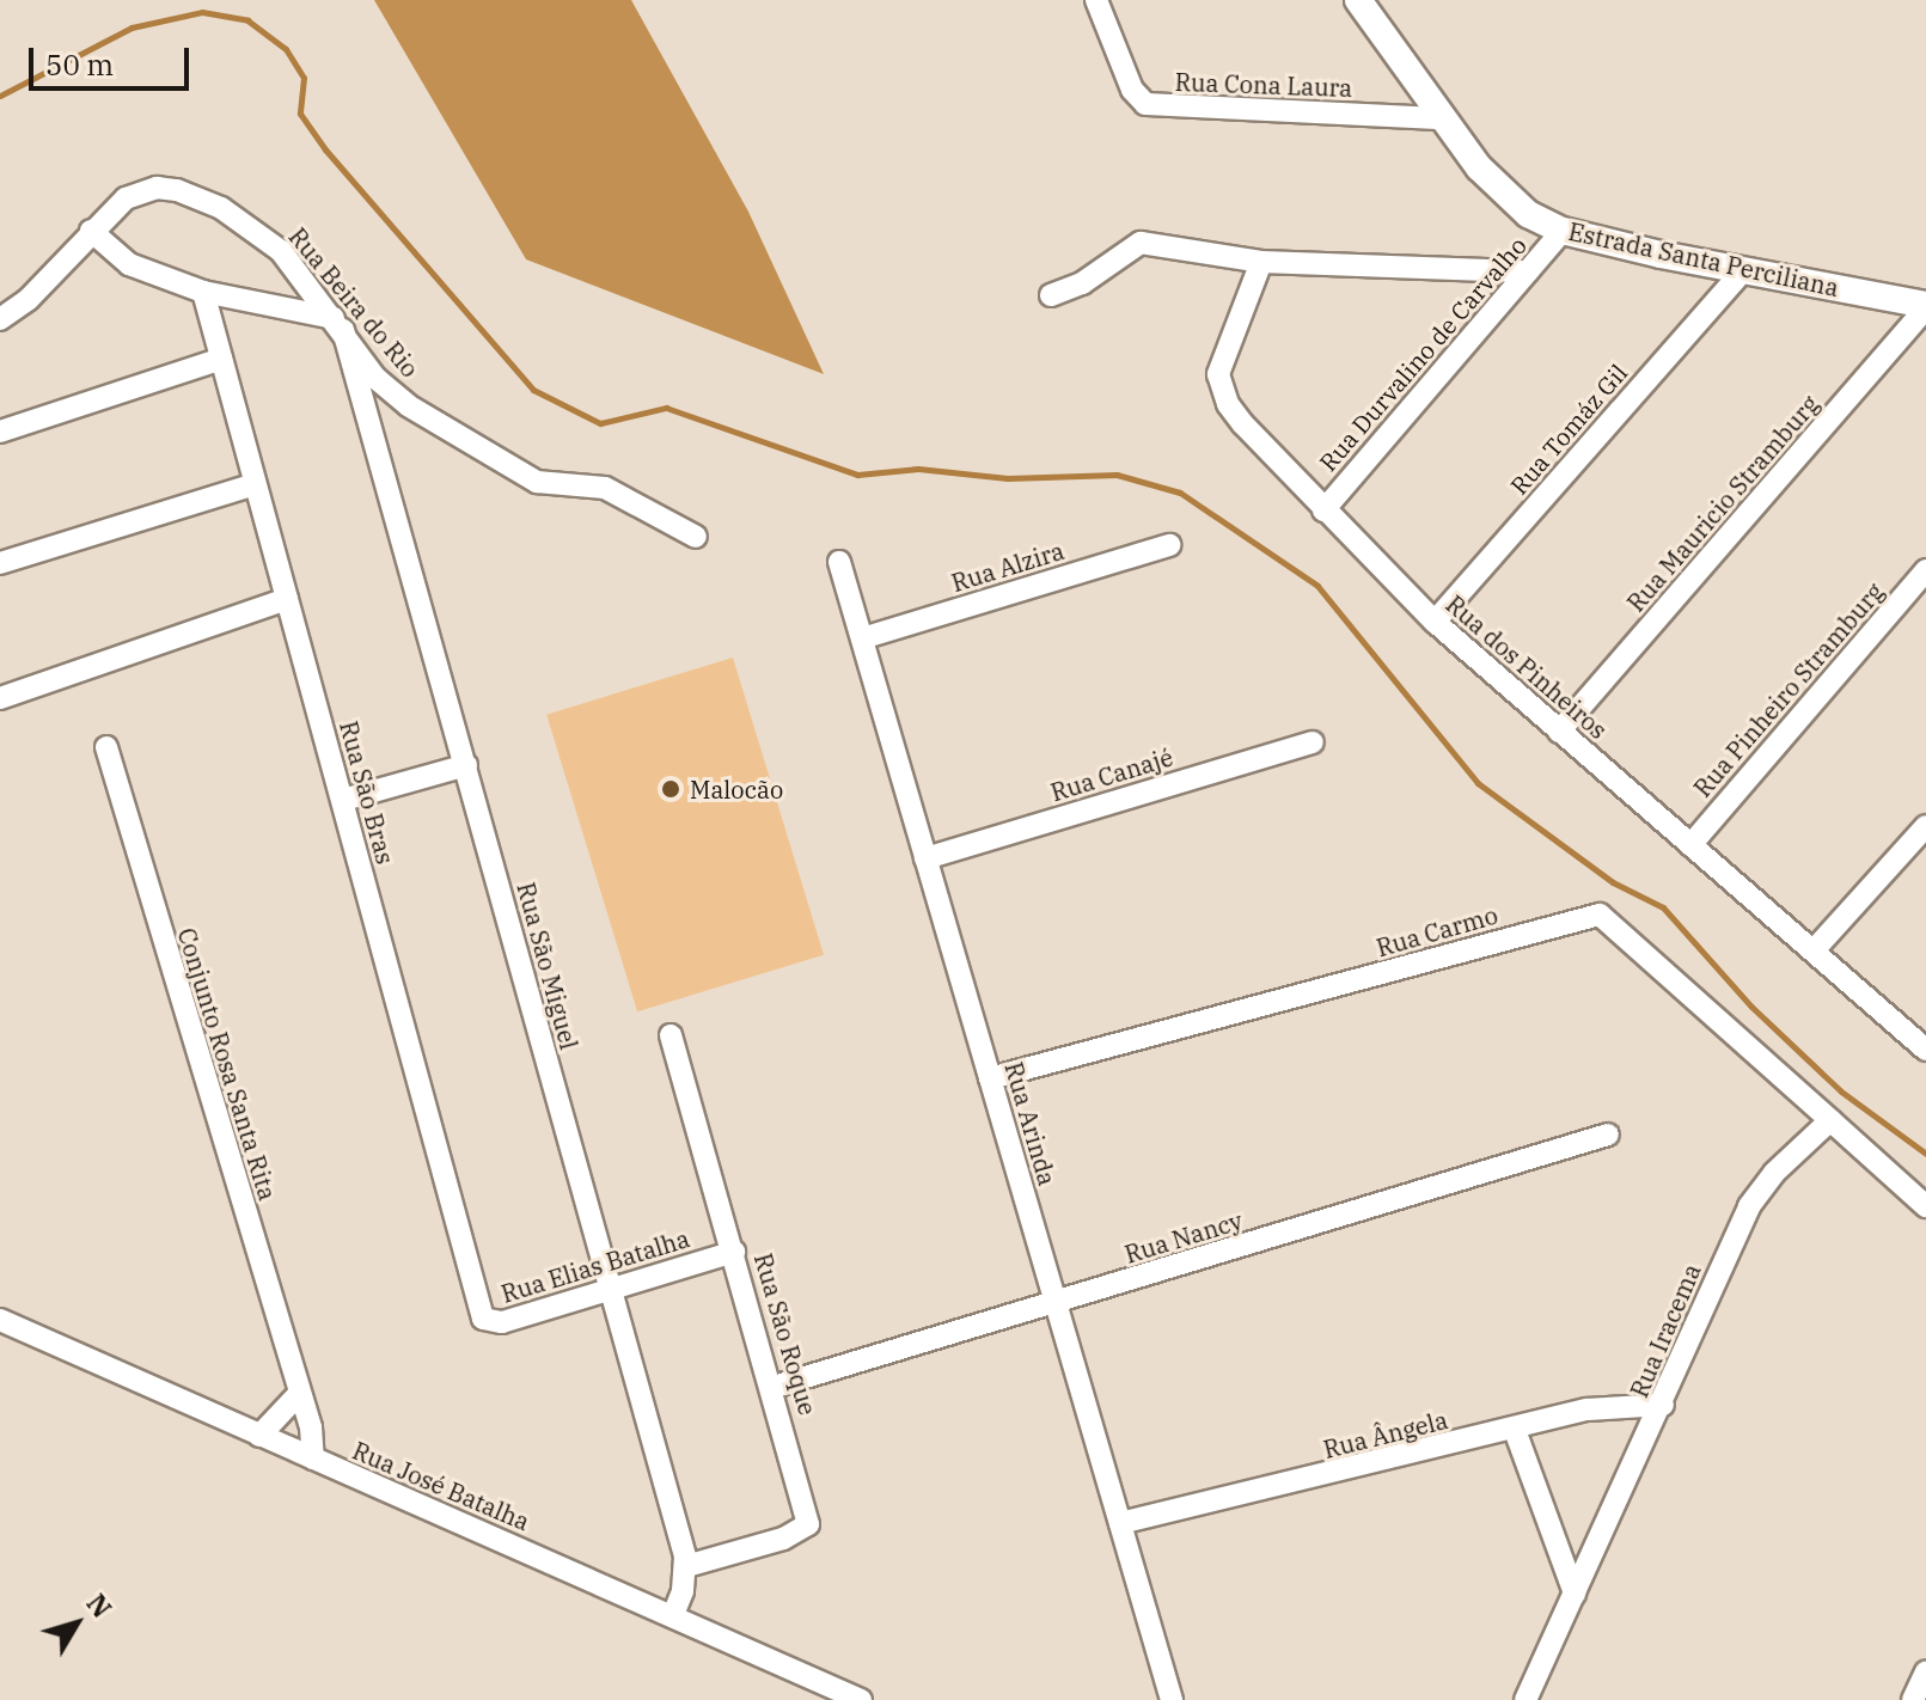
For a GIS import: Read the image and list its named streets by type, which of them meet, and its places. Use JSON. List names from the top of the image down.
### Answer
{
  "streets": {
    "street": [
      "Rua Cona Laura",
      "Estrada Santa Perciliana",
      "Rua Beira do Rio",
      "Rua Durvalino de Carvalho",
      "Rua Tomáz Gil",
      "Rua Mauricio Stramburg",
      "Rua Alzira",
      "Rua dos Pinheiros",
      "Rua Pinheiro Stramburg",
      "Rua Canajé",
      "Rua São Bras",
      "Rua Carmo",
      "Rua São Miguel",
      "Conjunto Rosa Santa Rita",
      "Rua Arinda",
      "Rua Nancy",
      "Rua Elias Batalha",
      "Rua Iracema",
      "Rua São Roque",
      "Rua Ângela",
      "Rua José Batalha"
    ]
  },
  "crossings": [
    ["Rua Cona Laura", "Estrada Santa Perciliana"],
    ["Estrada Santa Perciliana", "Rua Durvalino de Carvalho"],
    ["Estrada Santa Perciliana", "Rua Tomáz Gil"],
    ["Estrada Santa Perciliana", "Rua Mauricio Stramburg"],
    ["Rua Beira do Rio", "Rua São Miguel"],
    ["Rua Durvalino de Carvalho", "Rua dos Pinheiros"],
    ["Rua Tomáz Gil", "Rua dos Pinheiros"],
    ["Rua Mauricio Stramburg", "Rua dos Pinheiros"],
    ["Rua Alzira", "Rua Arinda"],
    ["Rua dos Pinheiros", "Rua Pinheiro Stramburg"],
    ["Rua Canajé", "Rua Arinda"],
    ["Rua São Bras", "Rua Elias Batalha"],
    ["Rua Carmo", "Rua Arinda"],
    ["Rua Carmo", "Rua Iracema"],
    ["Rua São Miguel", "Rua Elias Batalha"],
    ["Rua São Miguel", "Rua São Roque"],
    ["Conjunto Rosa Santa Rita", "Rua José Batalha"],
    ["Rua Arinda", "Rua Nancy"],
    ["Rua Arinda", "Rua Ângela"],
    ["Rua Nancy", "Rua São Roque"],
    ["Rua Elias Batalha", "Rua São Roque"],
    ["Rua Iracema", "Rua Ângela"]
  ],
  "places": ["Malocão"],
  "scale_bar": "50 m",
  "north": "top right"
}
